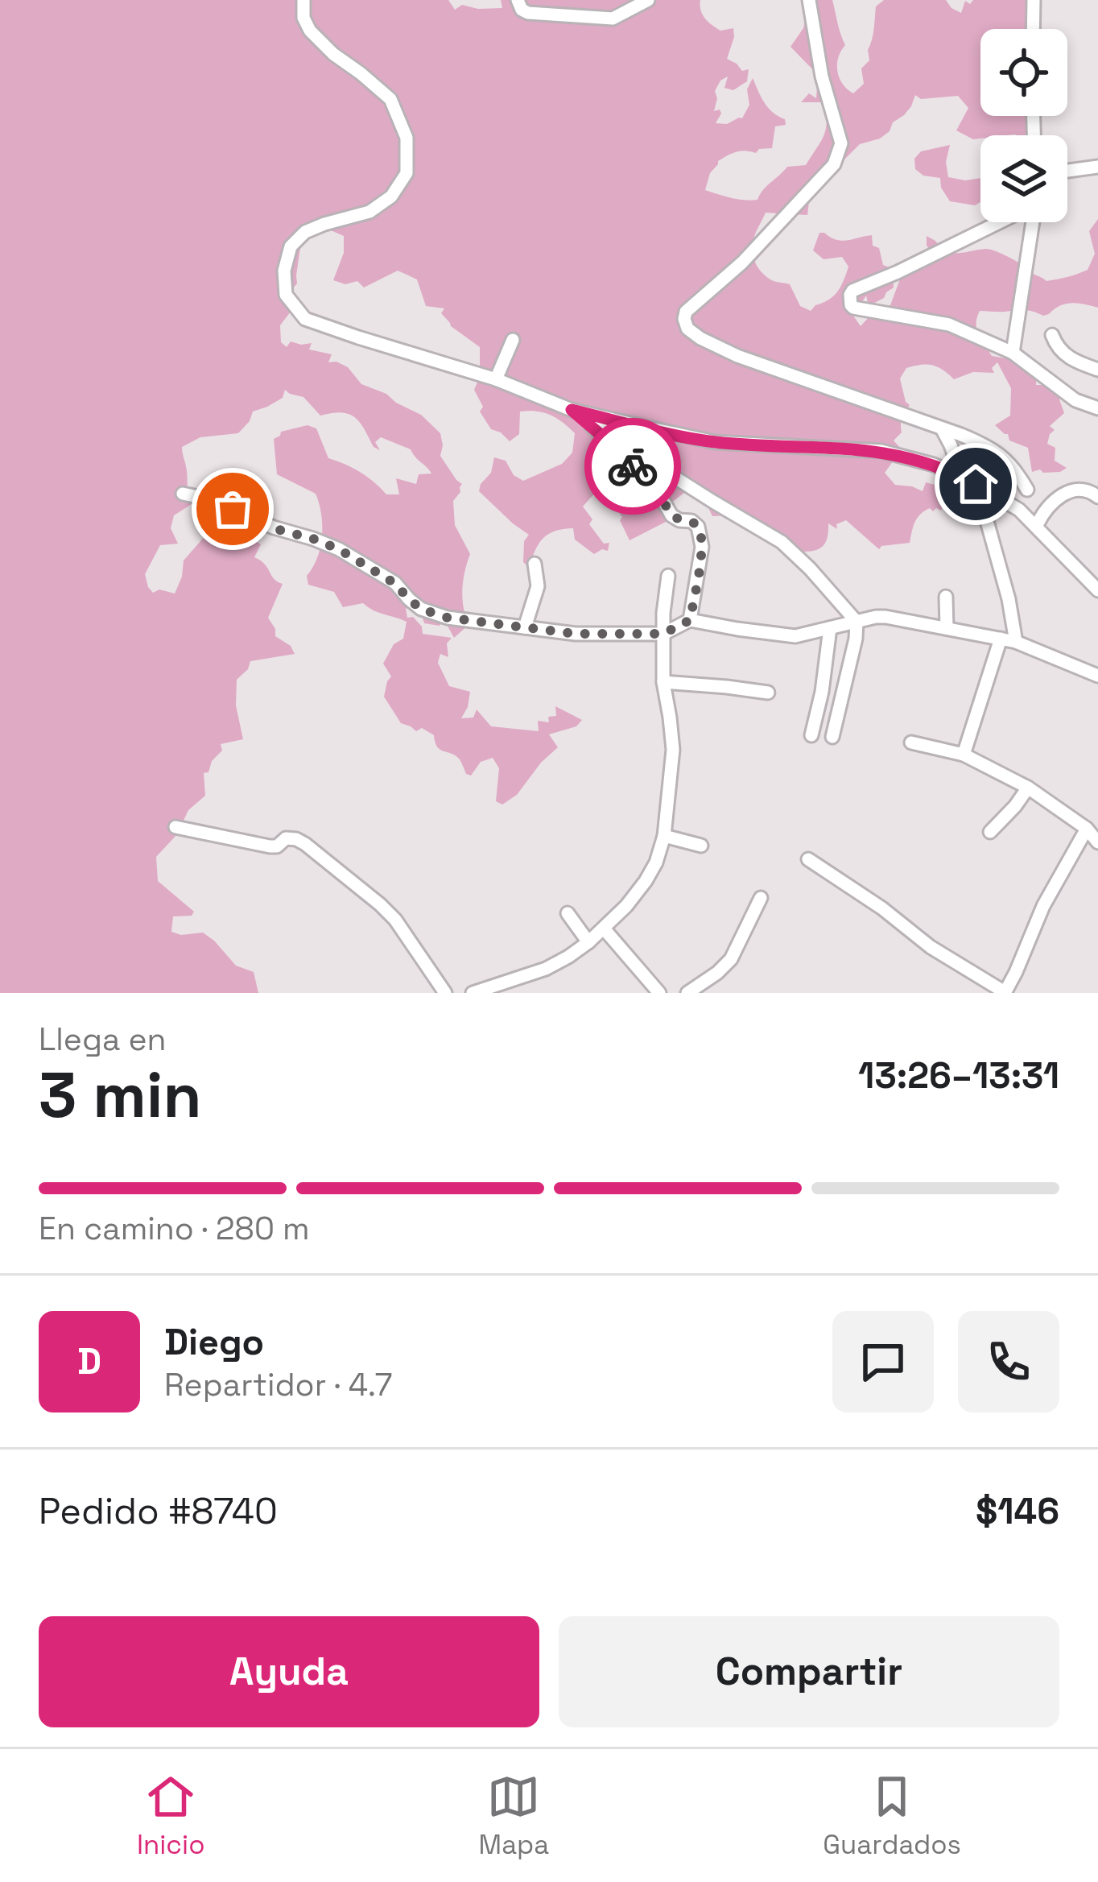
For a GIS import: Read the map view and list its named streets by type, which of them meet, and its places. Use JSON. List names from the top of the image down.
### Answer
{
  "page": {
    "heading": ["3 min", "Llega en", "13:26–13:31"],
    "panel": [
      "Diego",
      "Repartidor · 4.7",
      "Pedido #8740",
      "$146"
    ],
    "bar": "En camino · 280 m",
    "round": "D",
    "buttons": ["Ayuda", "Compartir"],
    "tabs": ["Inicio", "Mapa", "Guardados"]
  }
}
